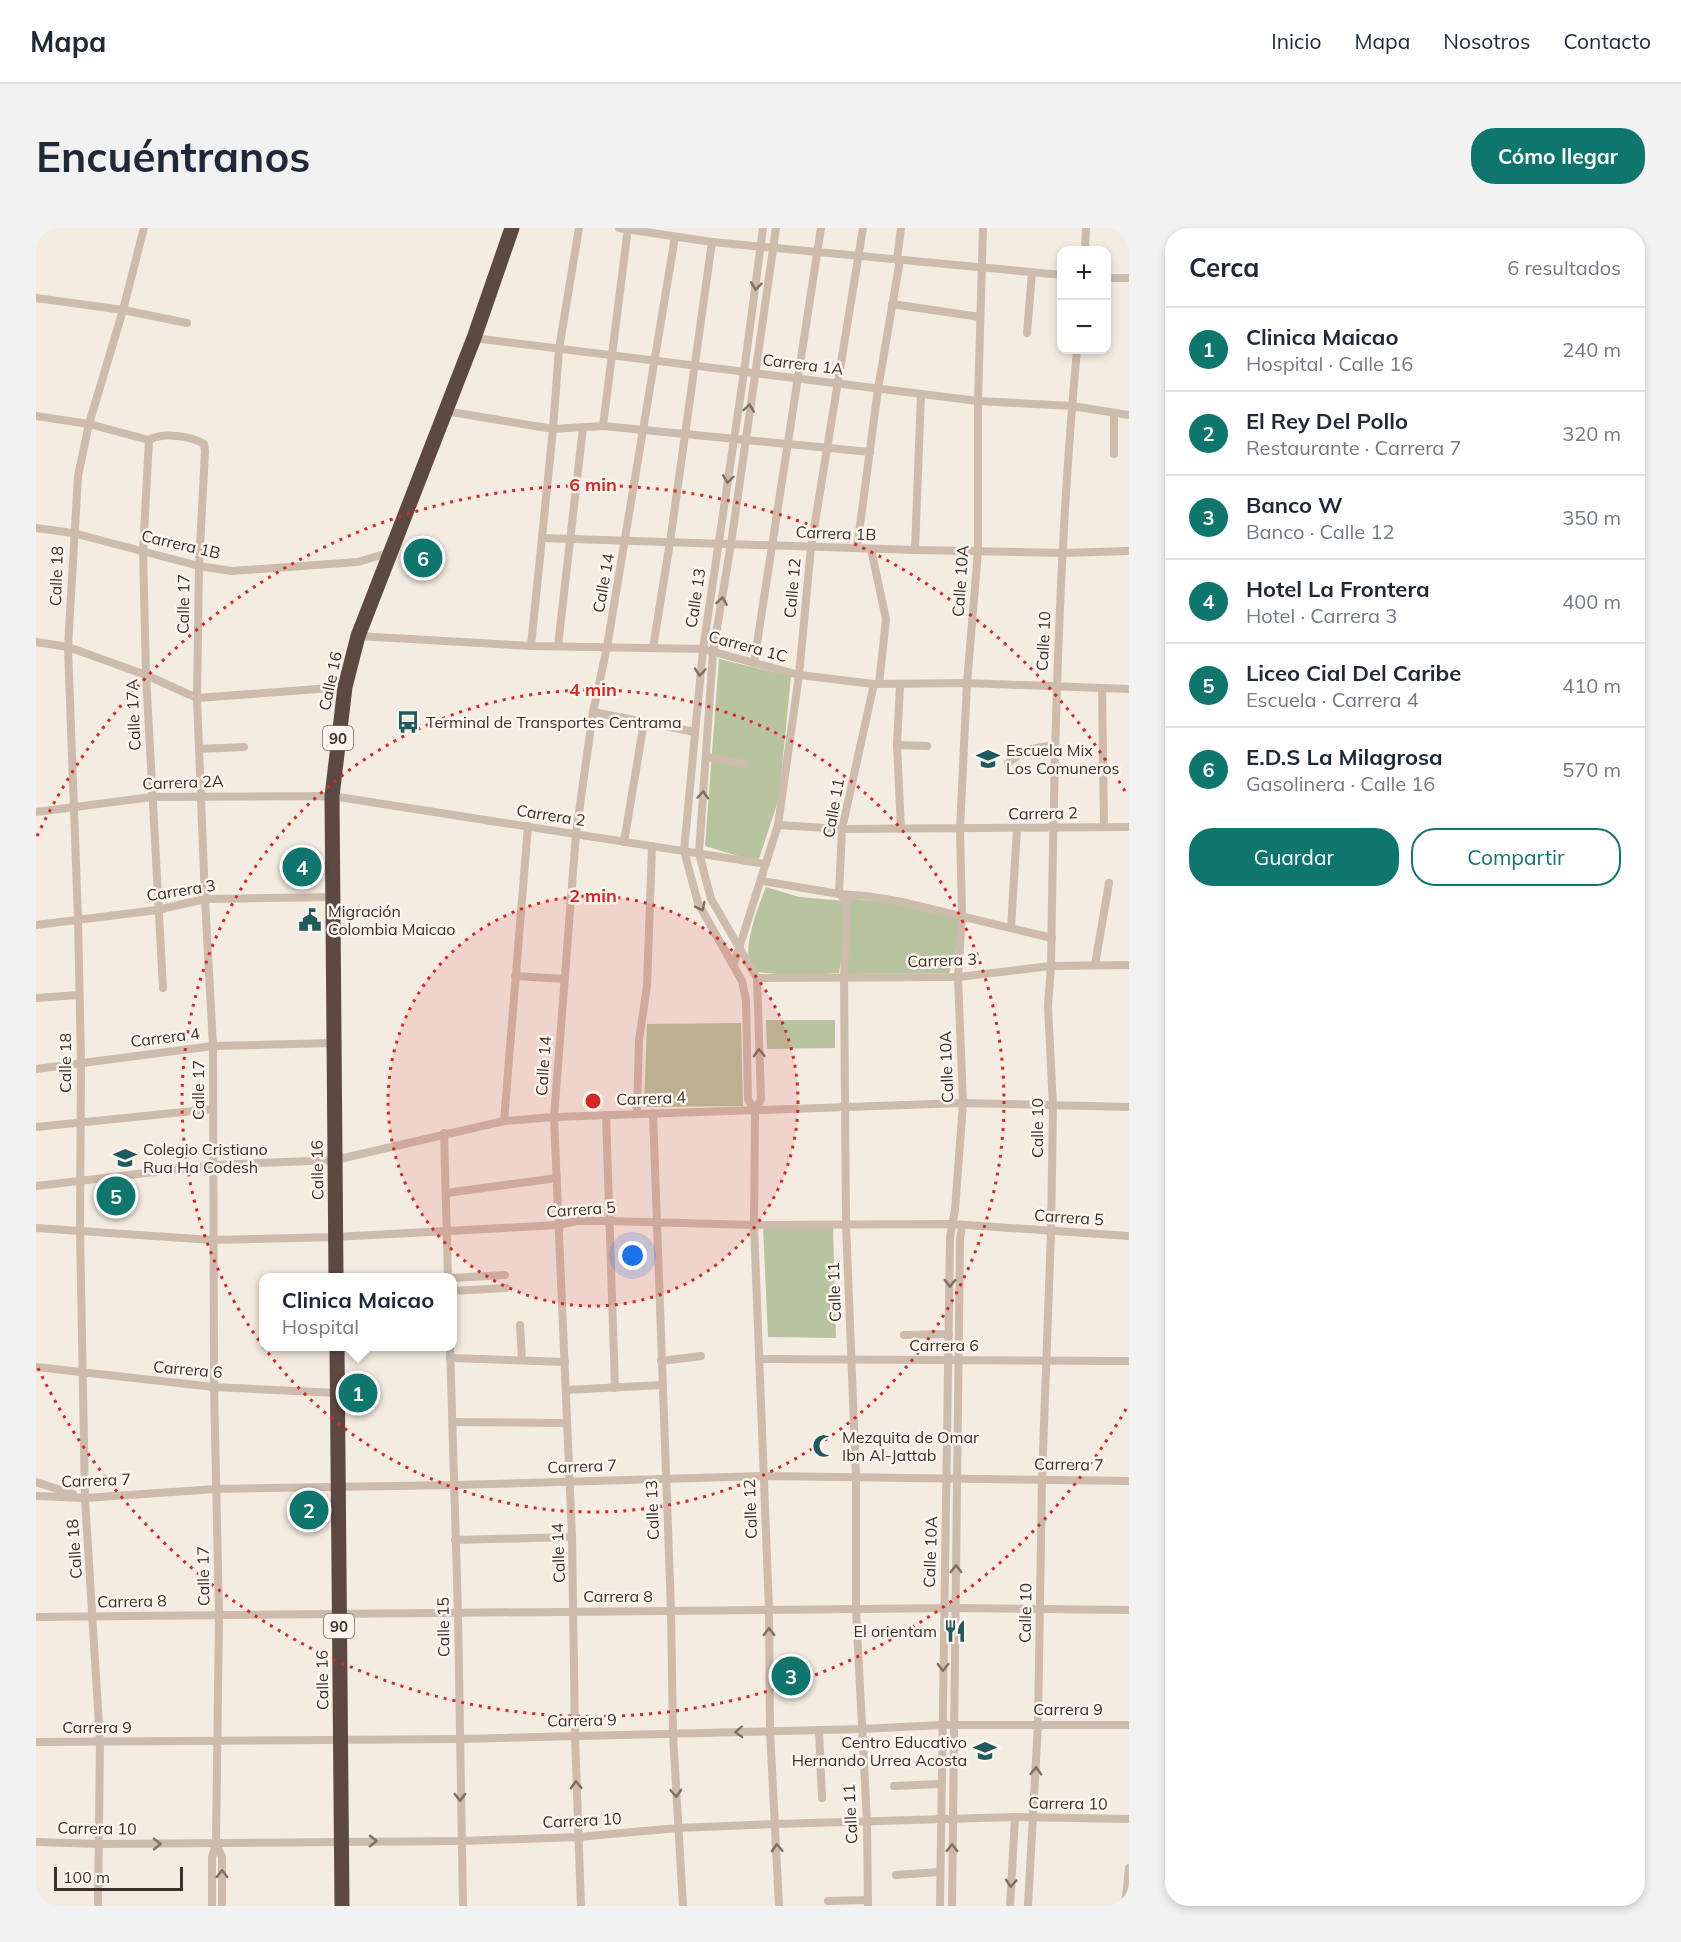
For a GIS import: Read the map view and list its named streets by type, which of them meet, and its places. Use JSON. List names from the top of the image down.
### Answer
{
  "streets": {
    "highway": ["Calle 16", "90"],
    "street": [
      "Carrera 1A",
      "Carrera 1B",
      "Calle 18",
      "Calle 10A",
      "Calle 14",
      "Calle 12",
      "Calle 13",
      "Calle 17",
      "Calle 10",
      "Carrera 1C",
      "Calle 17A",
      "Carrera 2A",
      "Calle 11",
      "Carrera 2",
      "Carrera 3",
      "Carrera 4",
      "Carrera 5",
      "Carrera 6",
      "Carrera 7",
      "Carrera 8",
      "Calle 15",
      "Carrera 9",
      "Carrera 10"
    ]
  },
  "crossings": [
    ["Carrera 1A", "Calle 10A"],
    ["Carrera 1A", "Calle 14"],
    ["Carrera 1A", "Calle 12"],
    ["Carrera 1A", "Calle 13"],
    ["Carrera 1A", "Calle 10"],
    ["Carrera 1A", "Calle 16"],
    ["Carrera 1B", "Calle 18"],
    ["Carrera 1B", "Calle 10A"],
    ["Carrera 1B", "Calle 14"],
    ["Carrera 1B", "Calle 12"],
    ["Carrera 1B", "Calle 13"],
    ["Carrera 1B", "Calle 17"],
    ["Carrera 1B", "Calle 10"],
    ["Carrera 1B", "Calle 16"],
    ["Carrera 1B", "Calle 17A"],
    ["Carrera 1B", "Calle 11"],
    ["Calle 18", "Carrera 2A"],
    ["Calle 18", "Carrera 3"],
    ["Calle 18", "Carrera 4"],
    ["Calle 18", "Carrera 5"],
    ["Calle 18", "Carrera 6"],
    ["Calle 18", "Carrera 7"],
    ["Calle 18", "Carrera 8"],
    ["Calle 18", "Carrera 9"],
    ["Calle 18", "Carrera 10"],
    ["Calle 10A", "Carrera 1C"],
    ["Calle 10A", "Carrera 2"],
    ["Calle 10A", "Carrera 3"],
    ["Calle 10A", "Carrera 4"],
    ["Calle 10A", "Carrera 5"],
    ["Calle 10A", "Carrera 6"],
    ["Calle 10A", "Carrera 7"],
    ["Calle 10A", "Carrera 8"],
    ["Calle 10A", "Carrera 9"],
    ["Calle 10A", "Carrera 10"],
    ["Calle 14", "Carrera 1C"],
    ["Calle 14", "Carrera 2"],
    ["Calle 14", "Carrera 4"],
    ["Calle 14", "Carrera 5"],
    ["Calle 14", "Carrera 7"],
    ["Calle 14", "Carrera 8"],
    ["Calle 14", "Carrera 9"],
    ["Calle 14", "Carrera 10"],
    ["Calle 12", "Calle 13"],
    ["Calle 12", "Carrera 1C"],
    ["Calle 12", "Carrera 2"],
    ["Calle 12", "Carrera 3"],
    ["Calle 12", "Carrera 4"],
    ["Calle 12", "Carrera 5"],
    ["Calle 12", "Carrera 6"],
    ["Calle 12", "Carrera 7"],
    ["Calle 12", "Carrera 8"],
    ["Calle 12", "Carrera 9"],
    ["Calle 12", "Carrera 10"],
    ["Calle 13", "Carrera 1C"],
    ["Calle 13", "Carrera 2"],
    ["Calle 13", "Carrera 4"],
    ["Calle 13", "Carrera 5"],
    ["Calle 13", "Carrera 7"],
    ["Calle 13", "Carrera 8"],
    ["Calle 13", "Carrera 9"],
    ["Calle 13", "Carrera 10"],
    ["Calle 17", "Calle 17A"],
    ["Calle 17", "Carrera 2A"],
    ["Calle 17", "Carrera 3"],
    ["Calle 17", "Carrera 4"],
    ["Calle 17", "Carrera 5"],
    ["Calle 17", "Carrera 6"],
    ["Calle 17", "Carrera 7"],
    ["Calle 17", "Carrera 8"],
    ["Calle 17", "Carrera 9"],
    ["Calle 17", "Carrera 10"],
    ["Calle 10", "Carrera 1C"],
    ["Calle 10", "Carrera 2"],
    ["Calle 10", "Carrera 3"],
    ["Calle 10", "Carrera 4"],
    ["Calle 10", "Carrera 5"],
    ["Calle 10", "Carrera 6"],
    ["Calle 10", "Carrera 7"],
    ["Calle 10", "Carrera 8"],
    ["Calle 10", "Carrera 9"],
    ["Calle 10", "Carrera 10"],
    ["Carrera 1C", "Calle 16"],
    ["Carrera 1C", "Calle 11"],
    ["Calle 16", "Carrera 2A"],
    ["Calle 16", "Carrera 2"],
    ["Calle 16", "Carrera 3"],
    ["Calle 16", "Carrera 4"],
    ["Calle 16", "Carrera 5"],
    ["Calle 16", "Carrera 6"],
    ["Calle 16", "Carrera 7"],
    ["Calle 16", "Carrera 8"],
    ["Calle 16", "Carrera 9"],
    ["Calle 16", "Carrera 10"],
    ["Calle 17A", "Carrera 2A"],
    ["Calle 17A", "Carrera 3"],
    ["Carrera 2A", "Carrera 2"],
    ["Calle 11", "Carrera 2"],
    ["Calle 11", "Carrera 3"],
    ["Calle 11", "Carrera 4"],
    ["Calle 11", "Carrera 5"],
    ["Calle 11", "Carrera 6"],
    ["Calle 11", "Carrera 7"],
    ["Calle 11", "Carrera 8"],
    ["Calle 11", "Carrera 9"],
    ["Calle 11", "Carrera 10"],
    ["Carrera 7", "Calle 15"],
    ["Carrera 8", "Calle 15"],
    ["Calle 15", "Carrera 9"],
    ["Calle 15", "Carrera 10"]
  ],
  "places": {
    "bus stop": ["Terminal de Transportes Centrama"],
    "school or university": ["Escuela Mix Los Comuneros", "Colegio Cristiano Rua Ha Codesh", "Centro Educativo Hernando Urrea Acosta"],
    "public building": ["Migración Colombia Maicao"],
    "mosque": ["Mezquita de Omar Ibn Al-Jattab"],
    "restaurant": ["El orientam"]
  },
  "scale_bar": "100 m",
  "page": {
    "header": "Mapa",
    "nav": [
      "Inicio",
      "Mapa",
      "Nosotros",
      "Contacto"
    ],
    "buttons": [
      "Cómo llegar",
      ["Guardar", "Compartir"]
    ],
    "title": "Encuéntranos",
    "heading": ["Cerca", "6 resultados"],
    "map_buttons": ["+", "−"],
    "list": [
      {
        "mark": "1",
        "name": "Clinica Maicao",
        "note": "Hospital · Calle 16",
        "value": "240 m"
      },
      {
        "mark": "2",
        "name": "El Rey Del Pollo",
        "note": "Restaurante · Carrera 7",
        "value": "320 m"
      },
      {
        "mark": "3",
        "name": "Banco W",
        "note": "Banco · Calle 12",
        "value": "350 m"
      },
      {
        "mark": "4",
        "name": "Hotel La Frontera",
        "note": "Hotel · Carrera 3",
        "value": "400 m"
      },
      {
        "mark": "5",
        "name": "Liceo Cial Del Caribe",
        "note": "Escuela · Carrera 4",
        "value": "410 m"
      },
      {
        "mark": "6",
        "name": "E.D.S La Milagrosa",
        "note": "Gasolinera · Calle 16",
        "value": "570 m"
      }
    ],
    "pins": [
      "6",
      "4",
      "5",
      "1",
      "2",
      "3"
    ],
    "popup": ["Clinica Maicao", "Hospital"],
    "scale": "100 m"
  },
  "rings": ["6 min", "4 min", "2 min"]
}
